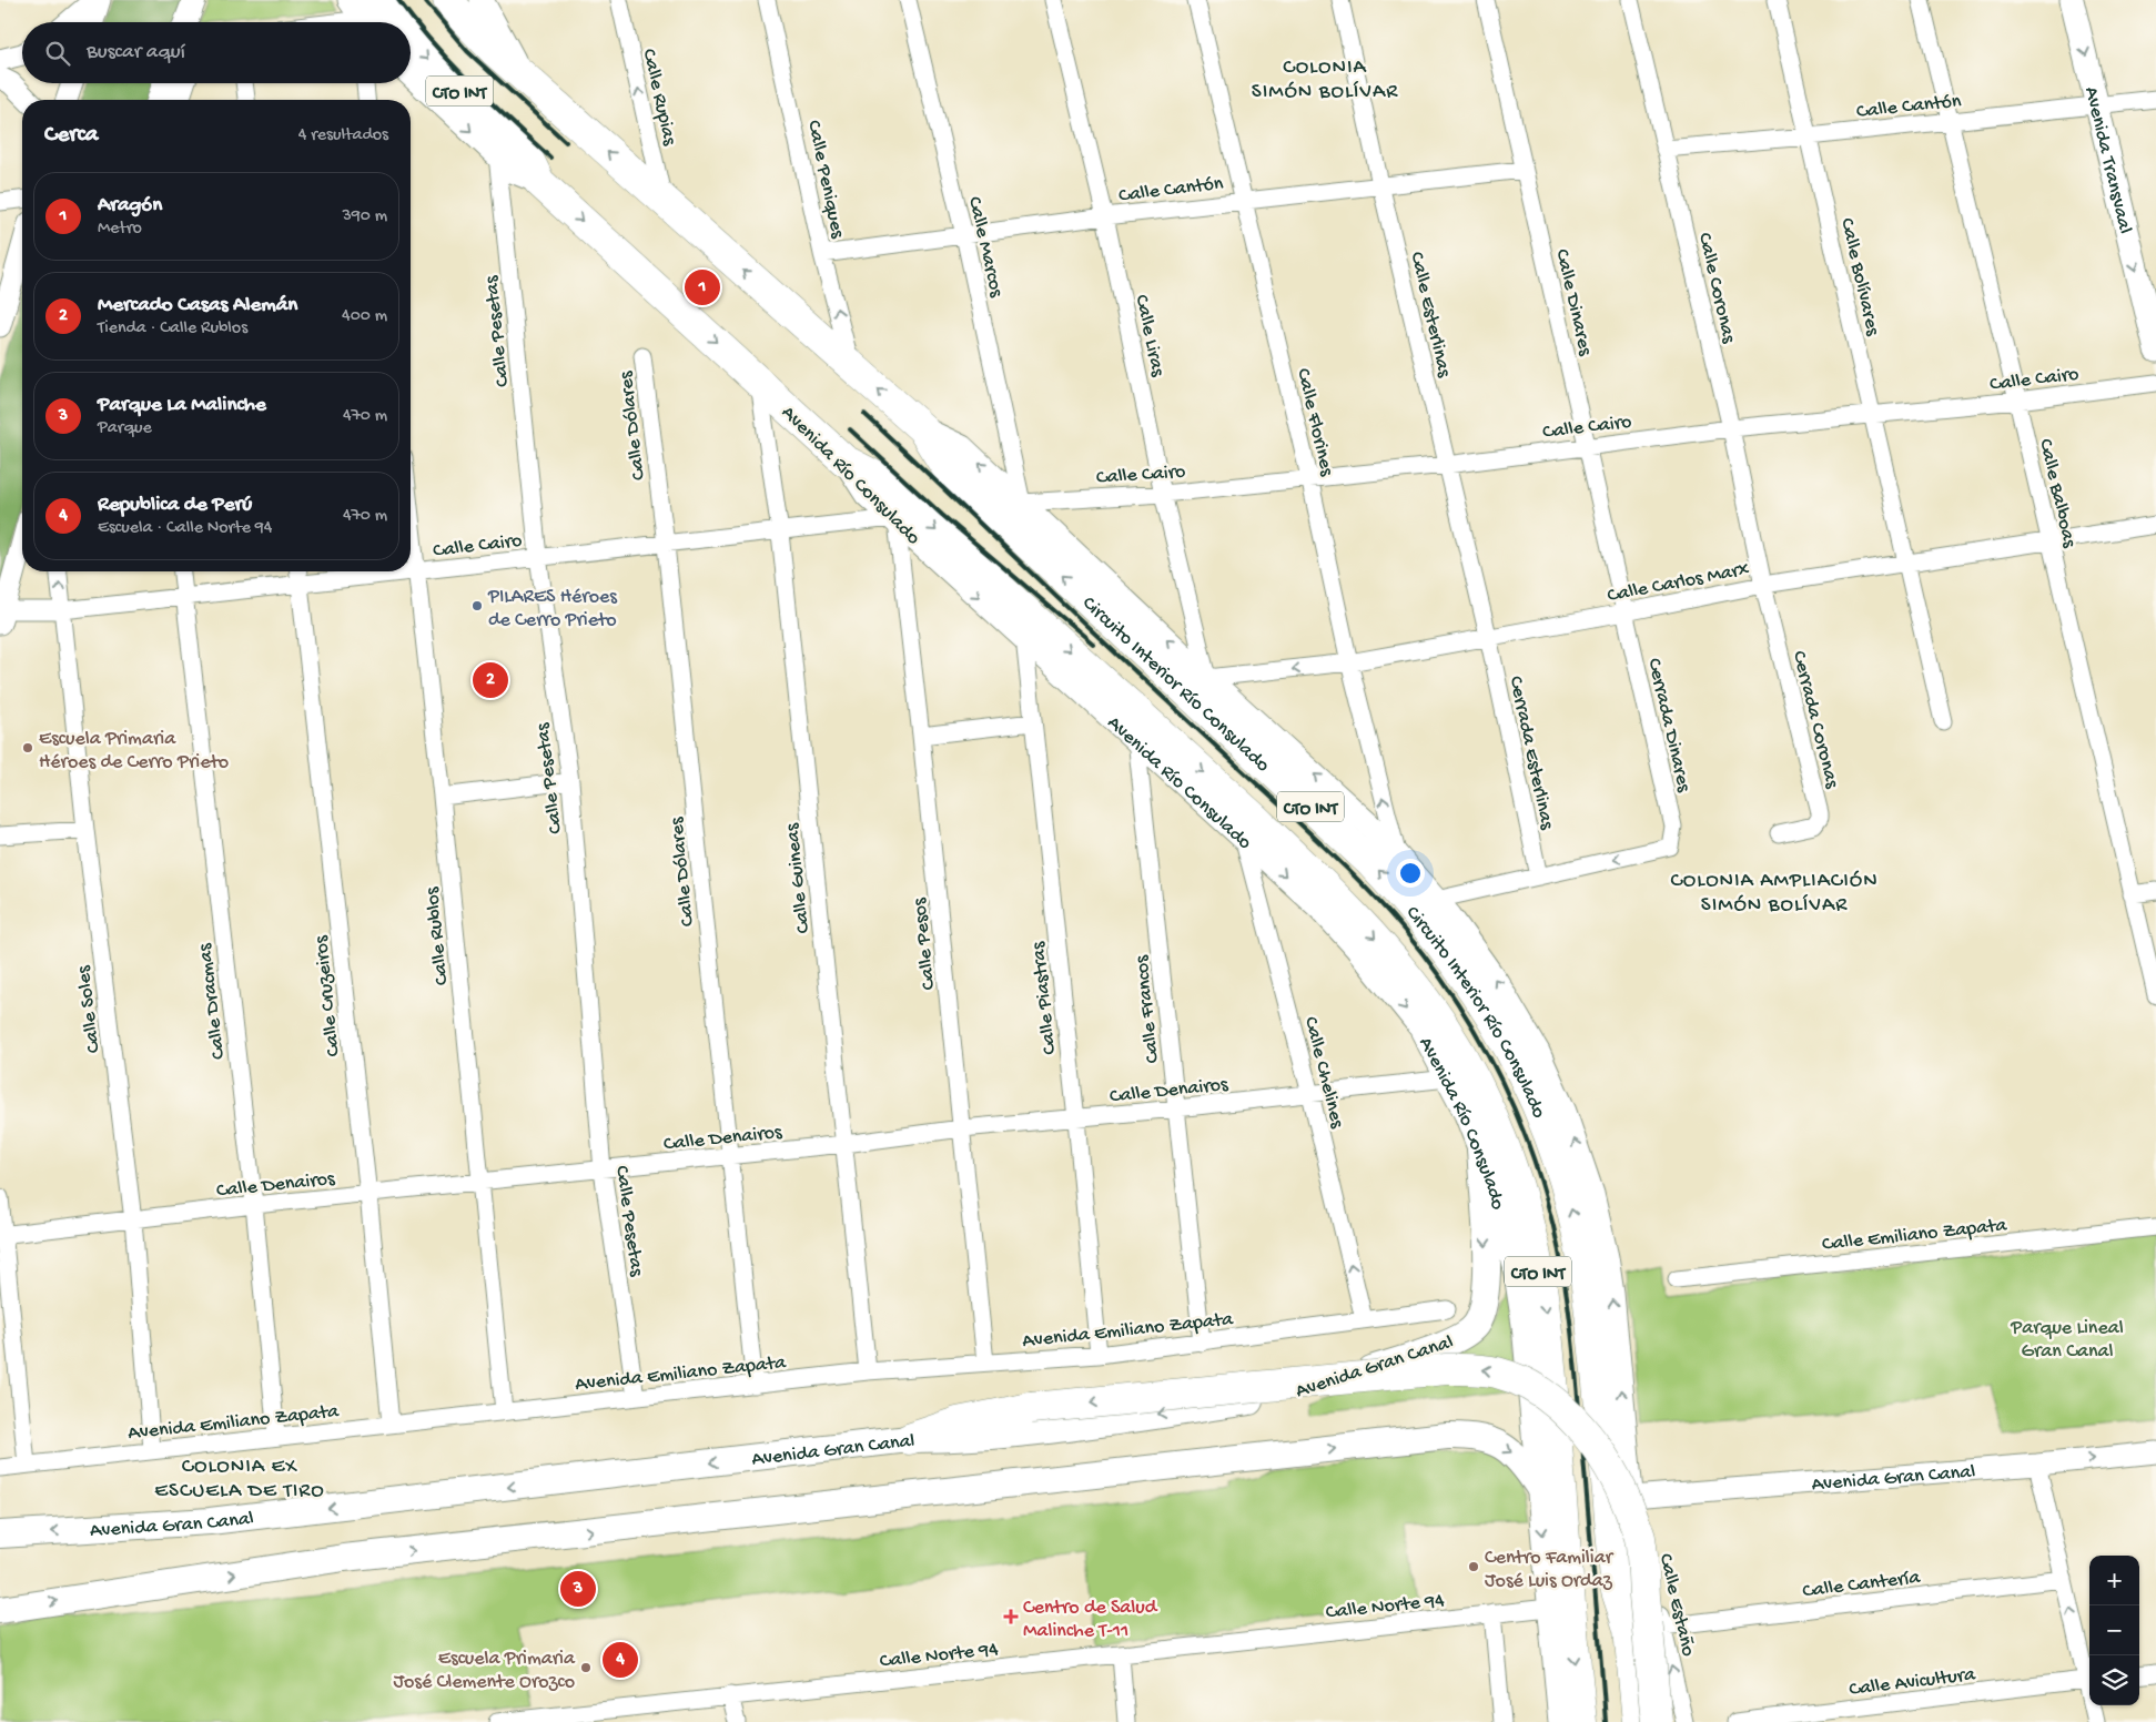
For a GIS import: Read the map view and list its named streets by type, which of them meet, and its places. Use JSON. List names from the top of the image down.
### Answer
{
  "streets": {
    "highway": ["CTO INT", "Avenida Río Consulado", "Circuito Interior Río Consulado"],
    "main road": ["Avenida Transvaal", "Avenida Gran Canal"],
    "street": [
      "Calle Rupias",
      "Calle Cantón",
      "Calle Peniques",
      "Calle Marcos",
      "Calle Bolívares",
      "Calle Coronas",
      "Calle Dinares",
      "Calle Esterlinas",
      "Calle Pesetas",
      "Calle Liras",
      "Calle Cairo",
      "Calle Florines",
      "Calle Dólares",
      "Calle Balboas",
      "Calle Carlos Marx",
      "Cerrada Coronas",
      "Cerrada Dinares",
      "Cerrada Esterlinas",
      "Calle Guineas",
      "Calle Rublos",
      "Calle Pesos",
      "Calle Cruzeiros",
      "Calle Piastras",
      "Calle Dracmas",
      "Calle Soles",
      "Calle Francos",
      "Calle Chelines",
      "Calle Denairos",
      "Calle Emiliano Zapata",
      "Avenida Emiliano Zapata",
      "Calle Cantería",
      "Calle Norte 94",
      "Calle Estaño",
      "Calle Avicultura"
    ]
  },
  "crossings": [
    ["CTO INT", "Calle Rupias"],
    ["CTO INT", "Calle Peniques"],
    ["CTO INT", "Calle Marcos"],
    ["CTO INT", "Calle Liras"],
    ["CTO INT", "Calle Cairo"],
    ["CTO INT", "Calle Florines"],
    ["CTO INT", "Avenida Río Consulado"],
    ["CTO INT", "Calle Carlos Marx"],
    ["CTO INT", "Circuito Interior Río Consulado"],
    ["CTO INT", "Avenida Gran Canal"],
    ["CTO INT", "Calle Norte 94"],
    ["CTO INT", "Calle Estaño"],
    ["Calle Cantón", "Avenida Transvaal"],
    ["Calle Cantón", "Calle Peniques"],
    ["Calle Cantón", "Calle Marcos"],
    ["Calle Cantón", "Calle Bolívares"],
    ["Calle Cantón", "Calle Coronas"],
    ["Calle Cantón", "Calle Dinares"],
    ["Calle Cantón", "Calle Esterlinas"],
    ["Calle Cantón", "Calle Liras"],
    ["Calle Cantón", "Calle Florines"],
    ["Calle Cantón", "Calle Balboas"],
    ["Calle Marcos", "Calle Cairo"],
    ["Calle Bolívares", "Calle Cairo"],
    ["Calle Bolívares", "Calle Carlos Marx"],
    ["Calle Coronas", "Calle Cairo"],
    ["Calle Coronas", "Calle Carlos Marx"],
    ["Calle Coronas", "Cerrada Coronas"],
    ["Calle Dinares", "Calle Cairo"],
    ["Calle Dinares", "Calle Carlos Marx"],
    ["Calle Dinares", "Cerrada Dinares"],
    ["Calle Esterlinas", "Calle Cairo"],
    ["Calle Esterlinas", "Calle Carlos Marx"],
    ["Calle Esterlinas", "Cerrada Esterlinas"],
    ["Calle Pesetas", "Calle Cairo"],
    ["Calle Pesetas", "Avenida Río Consulado"],
    ["Calle Pesetas", "Calle Denairos"],
    ["Calle Pesetas", "Avenida Emiliano Zapata"],
    ["Calle Liras", "Calle Cairo"],
    ["Calle Liras", "Calle Carlos Marx"],
    ["Calle Cairo", "Calle Florines"],
    ["Calle Cairo", "Calle Dólares"],
    ["Calle Cairo", "Avenida Río Consulado"],
    ["Calle Cairo", "Calle Balboas"],
    ["Calle Cairo", "Calle Guineas"],
    ["Calle Cairo", "Calle Rublos"],
    ["Calle Cairo", "Calle Pesos"],
    ["Calle Cairo", "Calle Cruzeiros"],
    ["Calle Cairo", "Calle Dracmas"],
    ["Calle Cairo", "Calle Soles"],
    ["Calle Florines", "Calle Carlos Marx"],
    ["Calle Dólares", "Calle Denairos"],
    ["Calle Dólares", "Avenida Emiliano Zapata"],
    ["Avenida Río Consulado", "Circuito Interior Río Consulado"],
    ["Avenida Río Consulado", "Calle Guineas"],
    ["Avenida Río Consulado", "Calle Pesos"],
    ["Avenida Río Consulado", "Calle Piastras"],
    ["Avenida Río Consulado", "Calle Francos"],
    ["Avenida Río Consulado", "Calle Chelines"],
    ["Avenida Río Consulado", "Calle Denairos"],
    ["Avenida Río Consulado", "Avenida Gran Canal"],
    ["Calle Balboas", "Calle Carlos Marx"],
    ["Calle Carlos Marx", "Cerrada Coronas"],
    ["Calle Carlos Marx", "Cerrada Dinares"],
    ["Calle Carlos Marx", "Cerrada Esterlinas"],
    ["Cerrada Dinares", "Cerrada Esterlinas"],
    ["Calle Guineas", "Calle Denairos"],
    ["Calle Guineas", "Avenida Emiliano Zapata"],
    ["Calle Rublos", "Calle Denairos"],
    ["Calle Rublos", "Avenida Emiliano Zapata"],
    ["Calle Pesos", "Calle Denairos"],
    ["Calle Pesos", "Avenida Emiliano Zapata"],
    ["Calle Cruzeiros", "Calle Denairos"],
    ["Calle Cruzeiros", "Avenida Emiliano Zapata"],
    ["Calle Piastras", "Calle Denairos"],
    ["Calle Piastras", "Avenida Emiliano Zapata"],
    ["Calle Dracmas", "Calle Denairos"],
    ["Calle Dracmas", "Avenida Emiliano Zapata"],
    ["Calle Soles", "Calle Denairos"],
    ["Calle Soles", "Avenida Emiliano Zapata"],
    ["Calle Francos", "Calle Denairos"],
    ["Calle Francos", "Avenida Emiliano Zapata"],
    ["Calle Chelines", "Calle Denairos"],
    ["Calle Chelines", "Avenida Emiliano Zapata"],
    ["Avenida Gran Canal", "Calle Estaño"],
    ["Calle Cantería", "Calle Estaño"]
  ],
  "one_way": [
    "Calle Rupias",
    "Avenida Transvaal",
    "Calle Chelines",
    "Calle Estaño"
  ],
  "districts": ["COLONIA SIMÓN BOLÍVAR", "COLONIA AMPLIACIÓN SIMÓN BOLÍVAR", "COLONIA EX ESCUELA DE TIRO"],
  "parks": ["Parque Lineal Gran Canal"],
  "places": {
    "other": [
      "PILARES Héroes de Cerro Prieto",
      "Escuela Primaria Héroes de Cerro Prieto",
      "Centro Familiar José Luis Ordaz",
      "Escuela Primaria José Clemente Orozco"
    ],
    "health": ["Centro de Salud Malinche T-11"]
  },
  "page": {
    "search": "Buscar aquí",
    "heading": ["Cerca", "4 resultados"],
    "list": [
      {
        "mark": "1",
        "name": "Aragón",
        "note": "Metro",
        "value": "390 m"
      },
      {
        "mark": "2",
        "name": "Mercado Casas Alemán",
        "note": "Tienda · Calle Rublos",
        "value": "400 m"
      },
      {
        "mark": "3",
        "name": "Parque La Malinche",
        "note": "Parque",
        "value": "470 m"
      },
      {
        "mark": "4",
        "name": "Republica de Perú",
        "note": "Escuela · Calle Norte 94",
        "value": "470 m"
      }
    ],
    "pins": [
      "1",
      "2",
      "3",
      "4"
    ],
    "map_buttons": ["+", "−"]
  }
}
